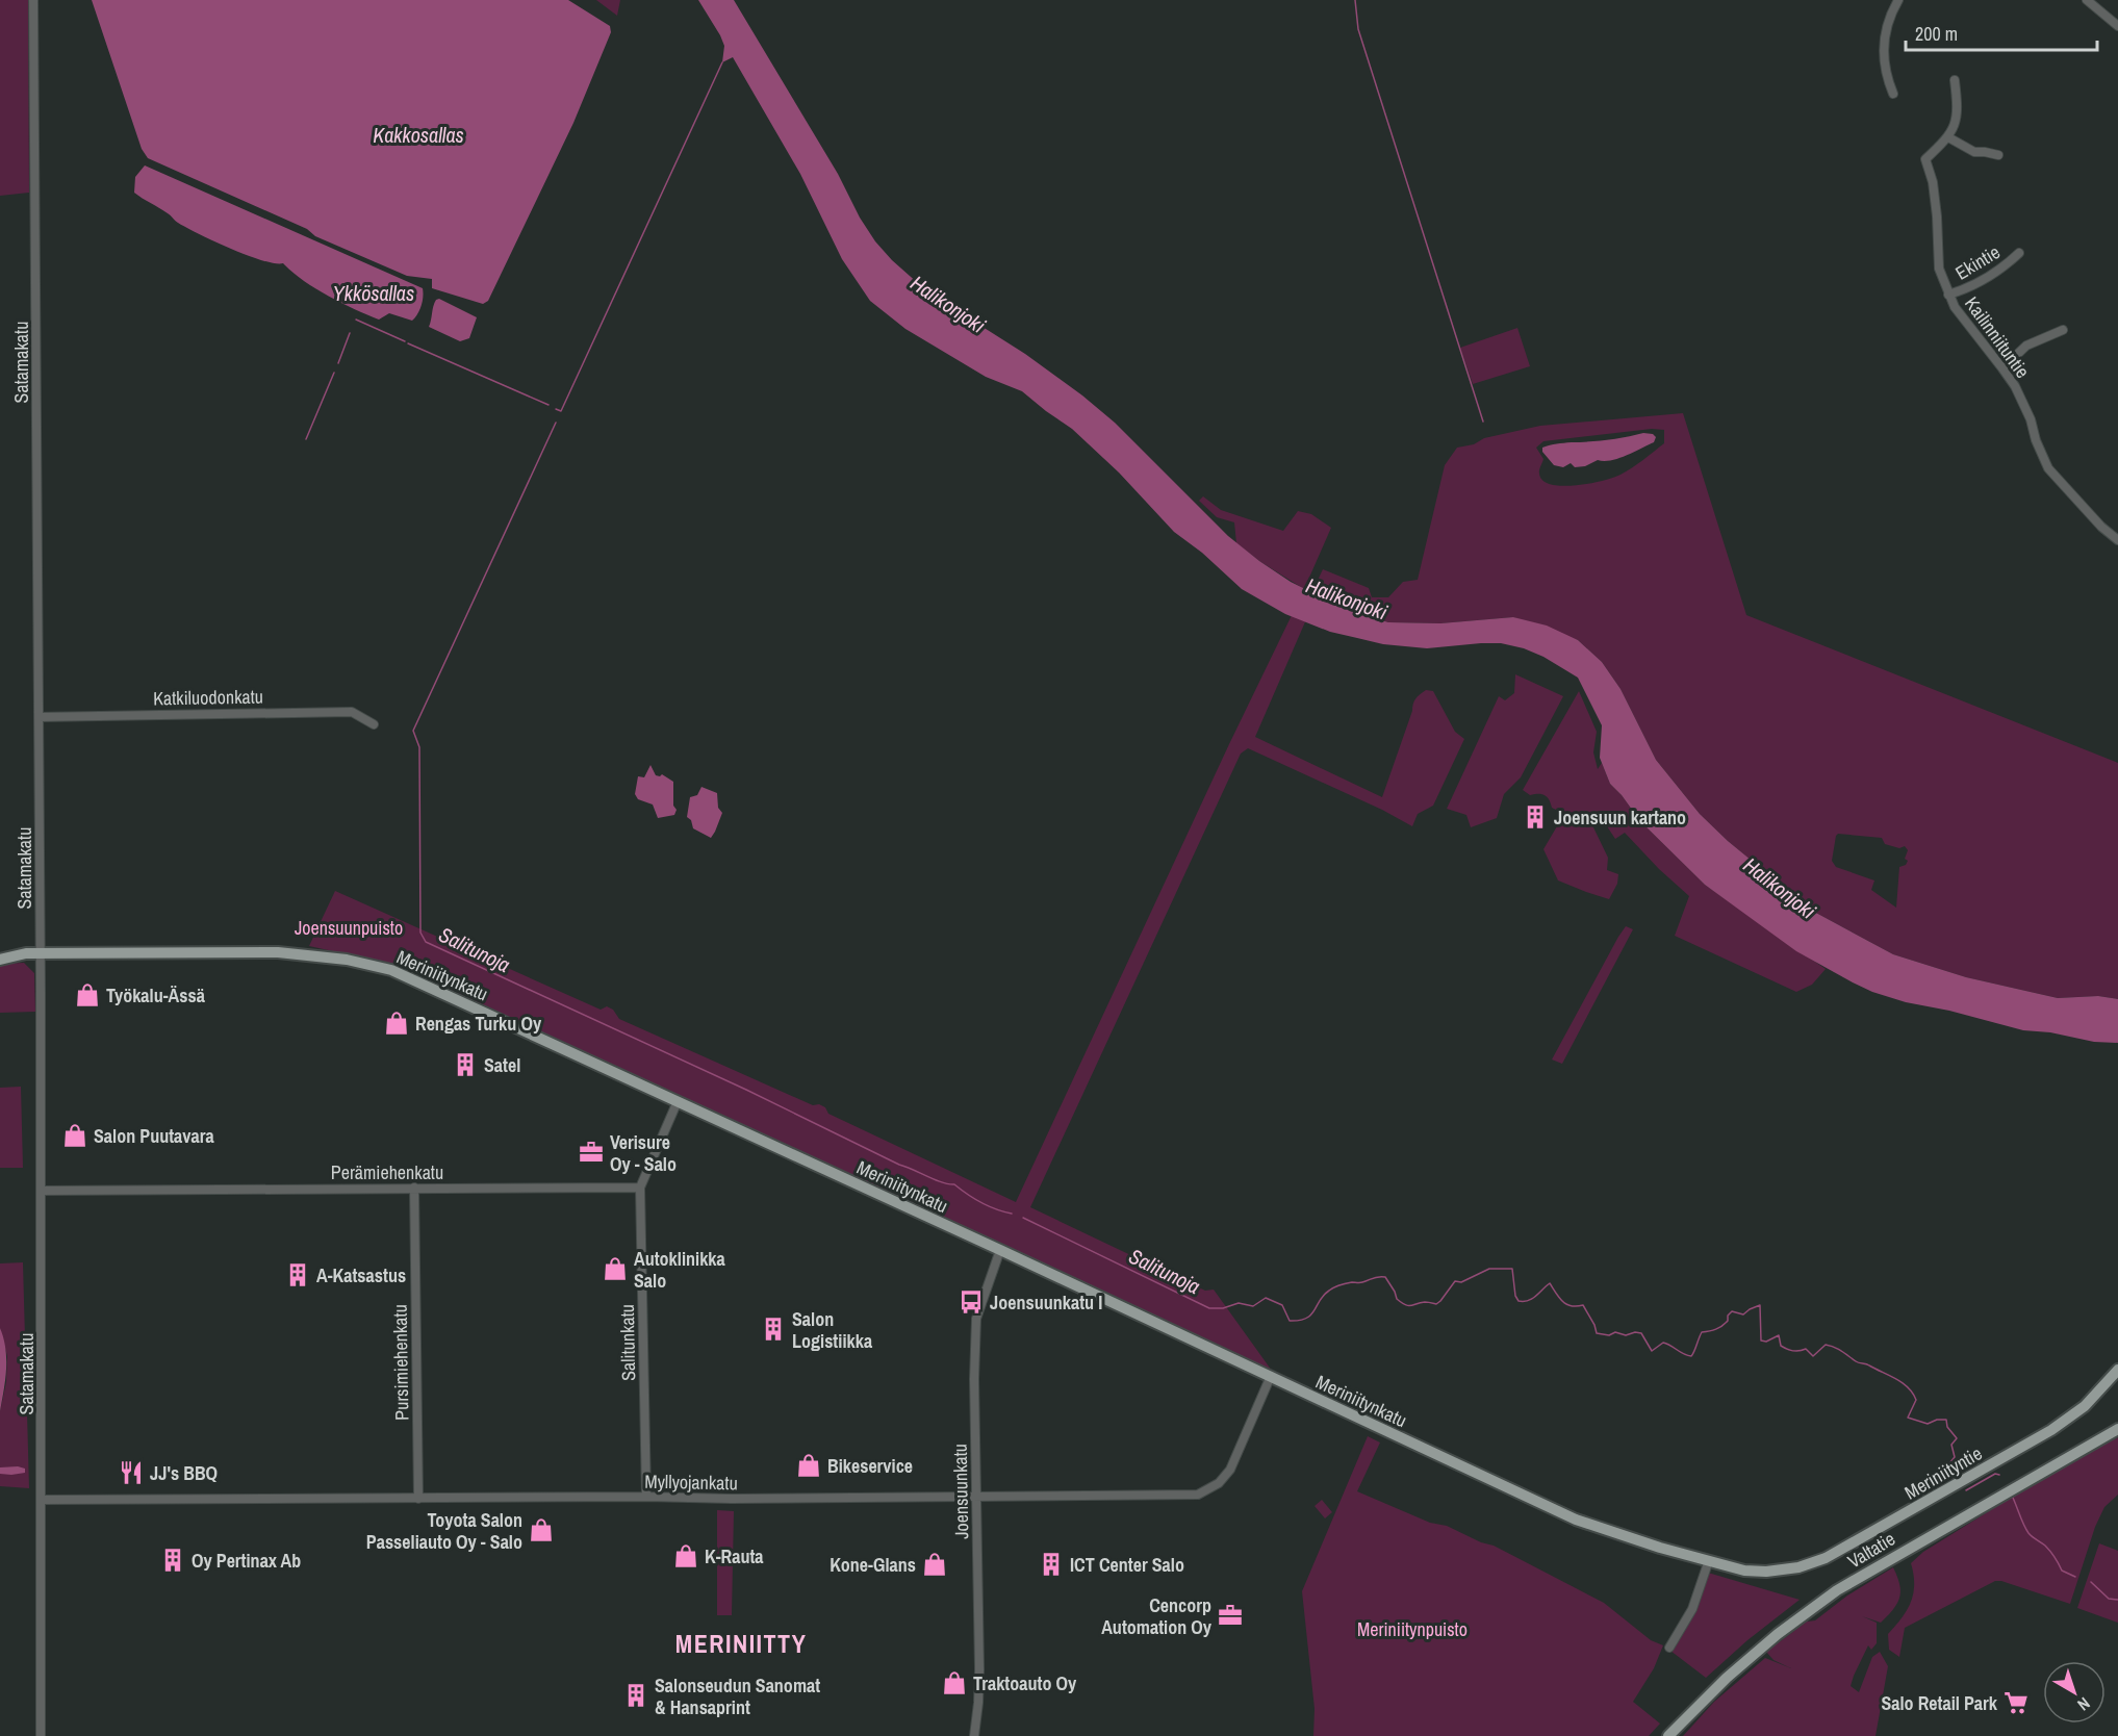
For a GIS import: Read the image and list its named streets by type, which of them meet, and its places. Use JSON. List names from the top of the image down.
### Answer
{
  "streets": {
    "main road": ["Meriniitynkatu", "Meriniityntie", "Valtatie"],
    "street": [
      "Ekintie",
      "Kailinniituntie",
      "Satamakatu",
      "Katkiluodonkatu",
      "Perämiehenkatu",
      "Salitunkatu",
      "Pursimiehenkatu",
      "Myllyojankatu",
      "Joensuunkatu"
    ]
  },
  "crossings": [
    ["Ekintie", "Kailinniituntie"],
    ["Satamakatu", "Katkiluodonkatu"],
    ["Satamakatu", "Meriniitynkatu"],
    ["Satamakatu", "Perämiehenkatu"],
    ["Satamakatu", "Myllyojankatu"],
    ["Meriniitynkatu", "Meriniityntie"],
    ["Meriniitynkatu", "Myllyojankatu"],
    ["Meriniitynkatu", "Joensuunkatu"],
    ["Perämiehenkatu", "Salitunkatu"],
    ["Perämiehenkatu", "Pursimiehenkatu"],
    ["Salitunkatu", "Myllyojankatu"],
    ["Pursimiehenkatu", "Myllyojankatu"],
    ["Myllyojankatu", "Joensuunkatu"]
  ],
  "districts": ["MERINIITTY"],
  "water": [
    "Kakkosallas",
    "Ykkösallas",
    "Halikonjoki",
    "Salitunoja"
  ],
  "parks": ["Joensuunpuisto", "Meriniitynpuisto"],
  "places": {
    "building": [
      "Joensuun kartano",
      "Satel",
      "A-Katsastus",
      "Salon Logistiikka",
      "Oy Pertinax Ab",
      "ICT Center Salo",
      "Salonseudun Sanomat & Hansaprint"
    ],
    "shop": [
      "Työkalu-Ässä",
      "Rengas Turku Oy",
      "Salon Puutavara",
      "Autoklinikka Salo",
      "Bikeservice",
      "Toyota Salon Passeliauto Oy - Salo",
      "K-Rauta",
      "Kone-Glans",
      "Traktoauto Oy"
    ],
    "office": ["Verisure Oy - Salo", "Cencorp Automation Oy"],
    "bus stop": ["Joensuunkatu I"],
    "restaurant": ["JJ's BBQ"],
    "supermarket": ["Salo Retail Park"]
  },
  "scale_bar": "200 m",
  "north": "bottom right"
}
